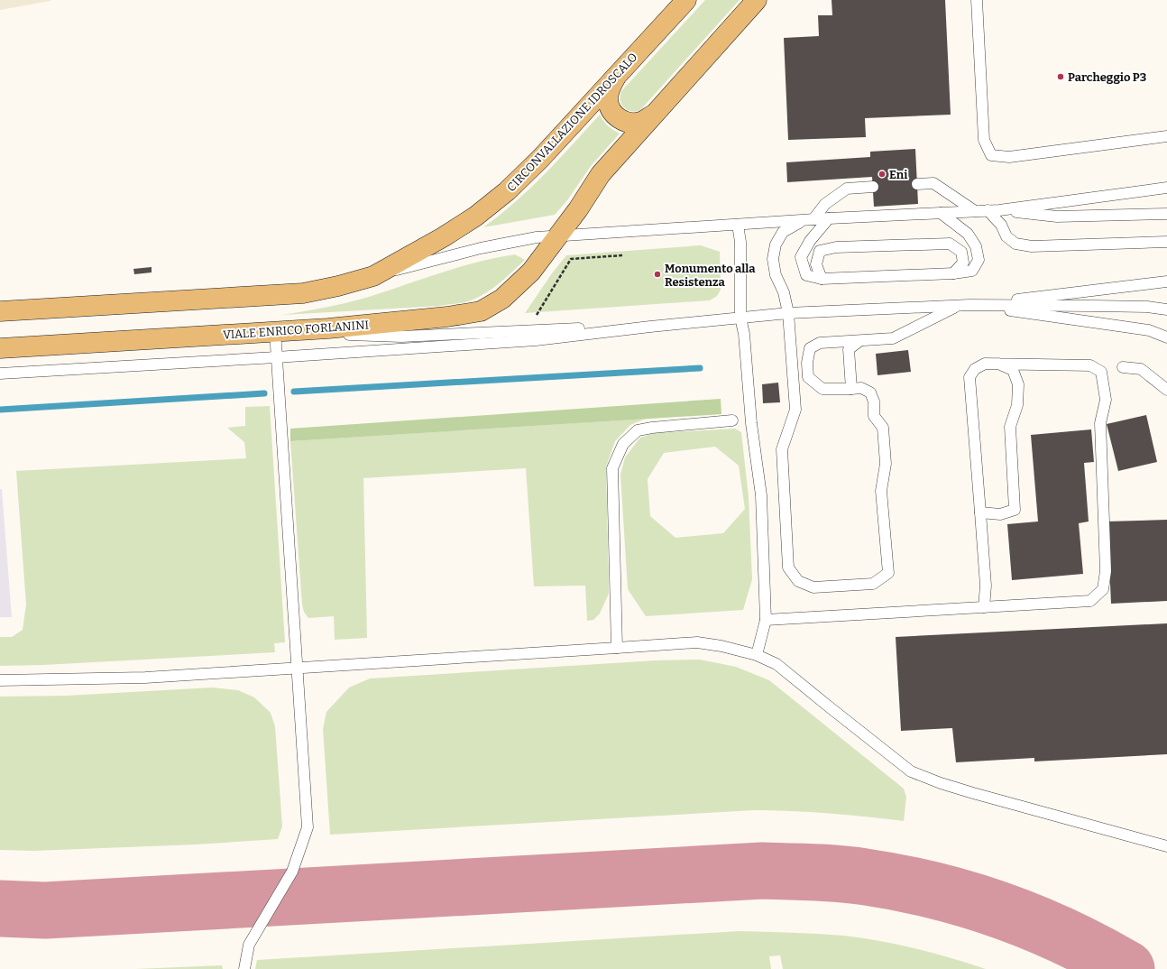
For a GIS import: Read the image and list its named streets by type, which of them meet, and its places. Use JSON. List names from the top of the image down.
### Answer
{
  "streets": {
    "main road": ["CIRCONVALLAZIONE IDROSCALO", "VIALE ENRICO FORLANINI"]
  },
  "places": ["Parcheggio P3", "Eni", "Monumento alla Resistenza"]
}
